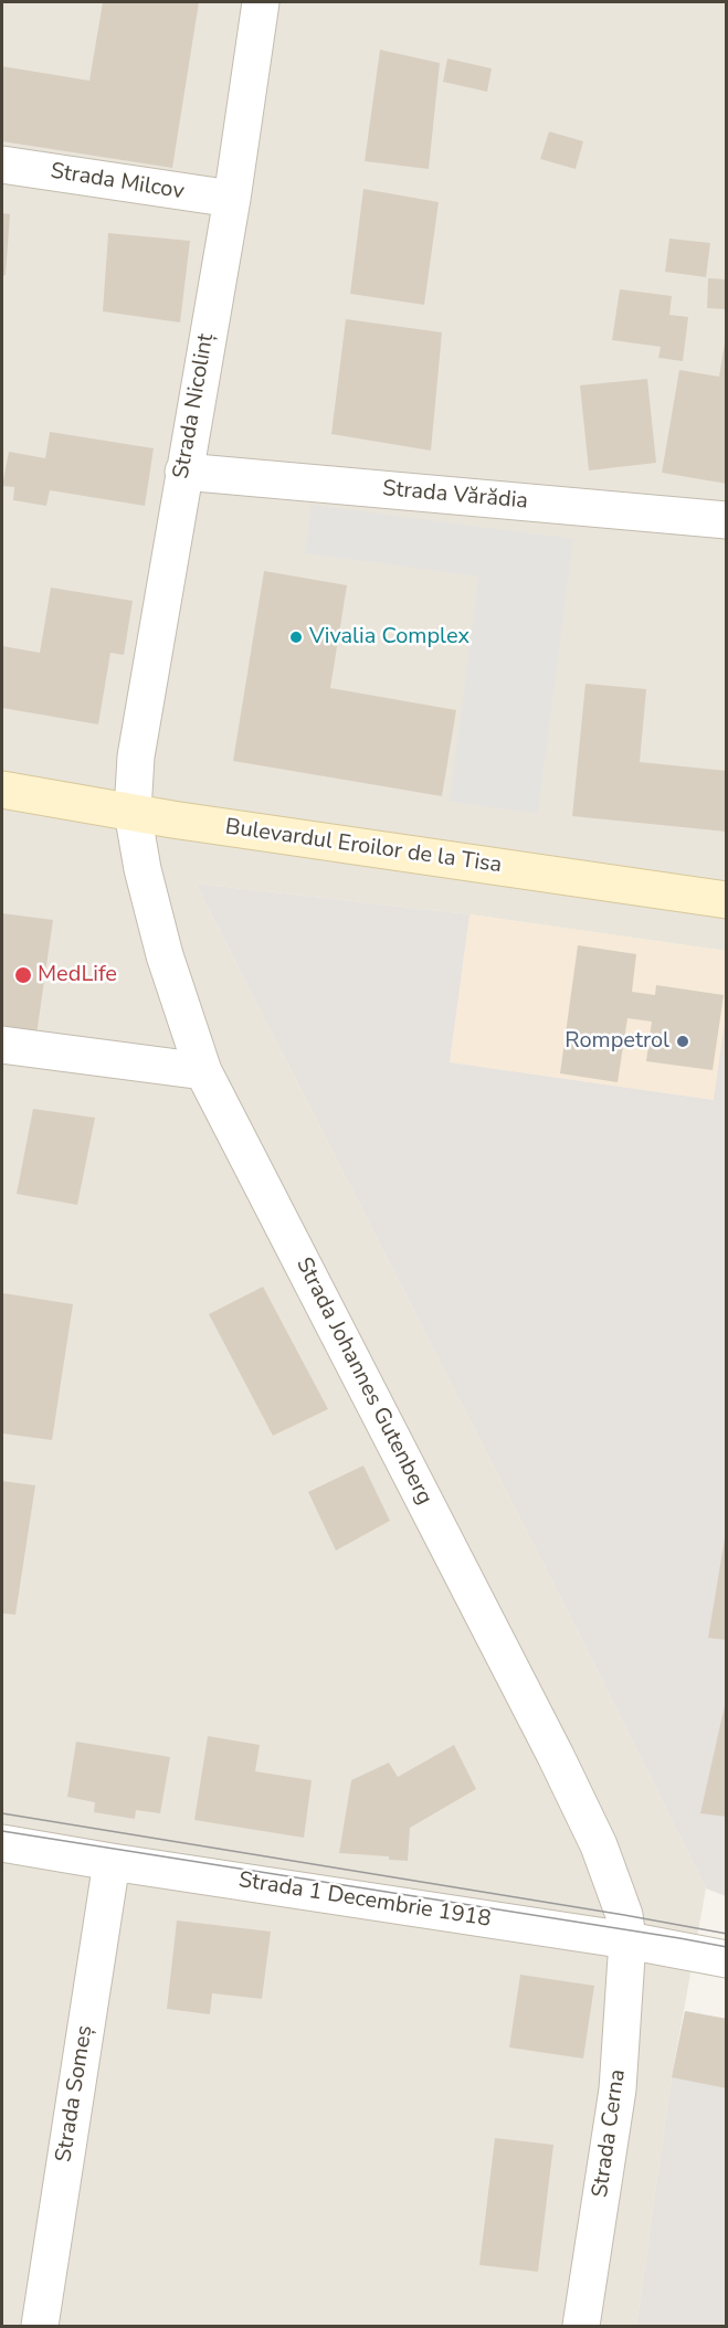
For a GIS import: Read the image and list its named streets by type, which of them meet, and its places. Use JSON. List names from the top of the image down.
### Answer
{
  "streets": {
    "street": [
      "Strada Milcov",
      "Strada Nicolinț",
      "Strada Vărădia",
      "Bulevardul Eroilor de la Tisa",
      "Strada Johannes Gutenberg",
      "Strada 1 Decembrie 1918",
      "Strada Someș",
      "Strada Cerna"
    ]
  },
  "crossings": [
    ["Strada Milcov", "Strada Nicolinț"],
    ["Strada Nicolinț", "Strada Vărădia"],
    ["Strada Nicolinț", "Bulevardul Eroilor de la Tisa"],
    ["Strada Nicolinț", "Strada Johannes Gutenberg"],
    ["Bulevardul Eroilor de la Tisa", "Strada Johannes Gutenberg"],
    ["Strada Johannes Gutenberg", "Strada 1 Decembrie 1918"],
    ["Strada Johannes Gutenberg", "Strada Cerna"],
    ["Strada 1 Decembrie 1918", "Strada Someș"],
    ["Strada 1 Decembrie 1918", "Strada Cerna"]
  ],
  "places": ["Vivalia Complex", "MedLife", "Rompetrol"]
}
